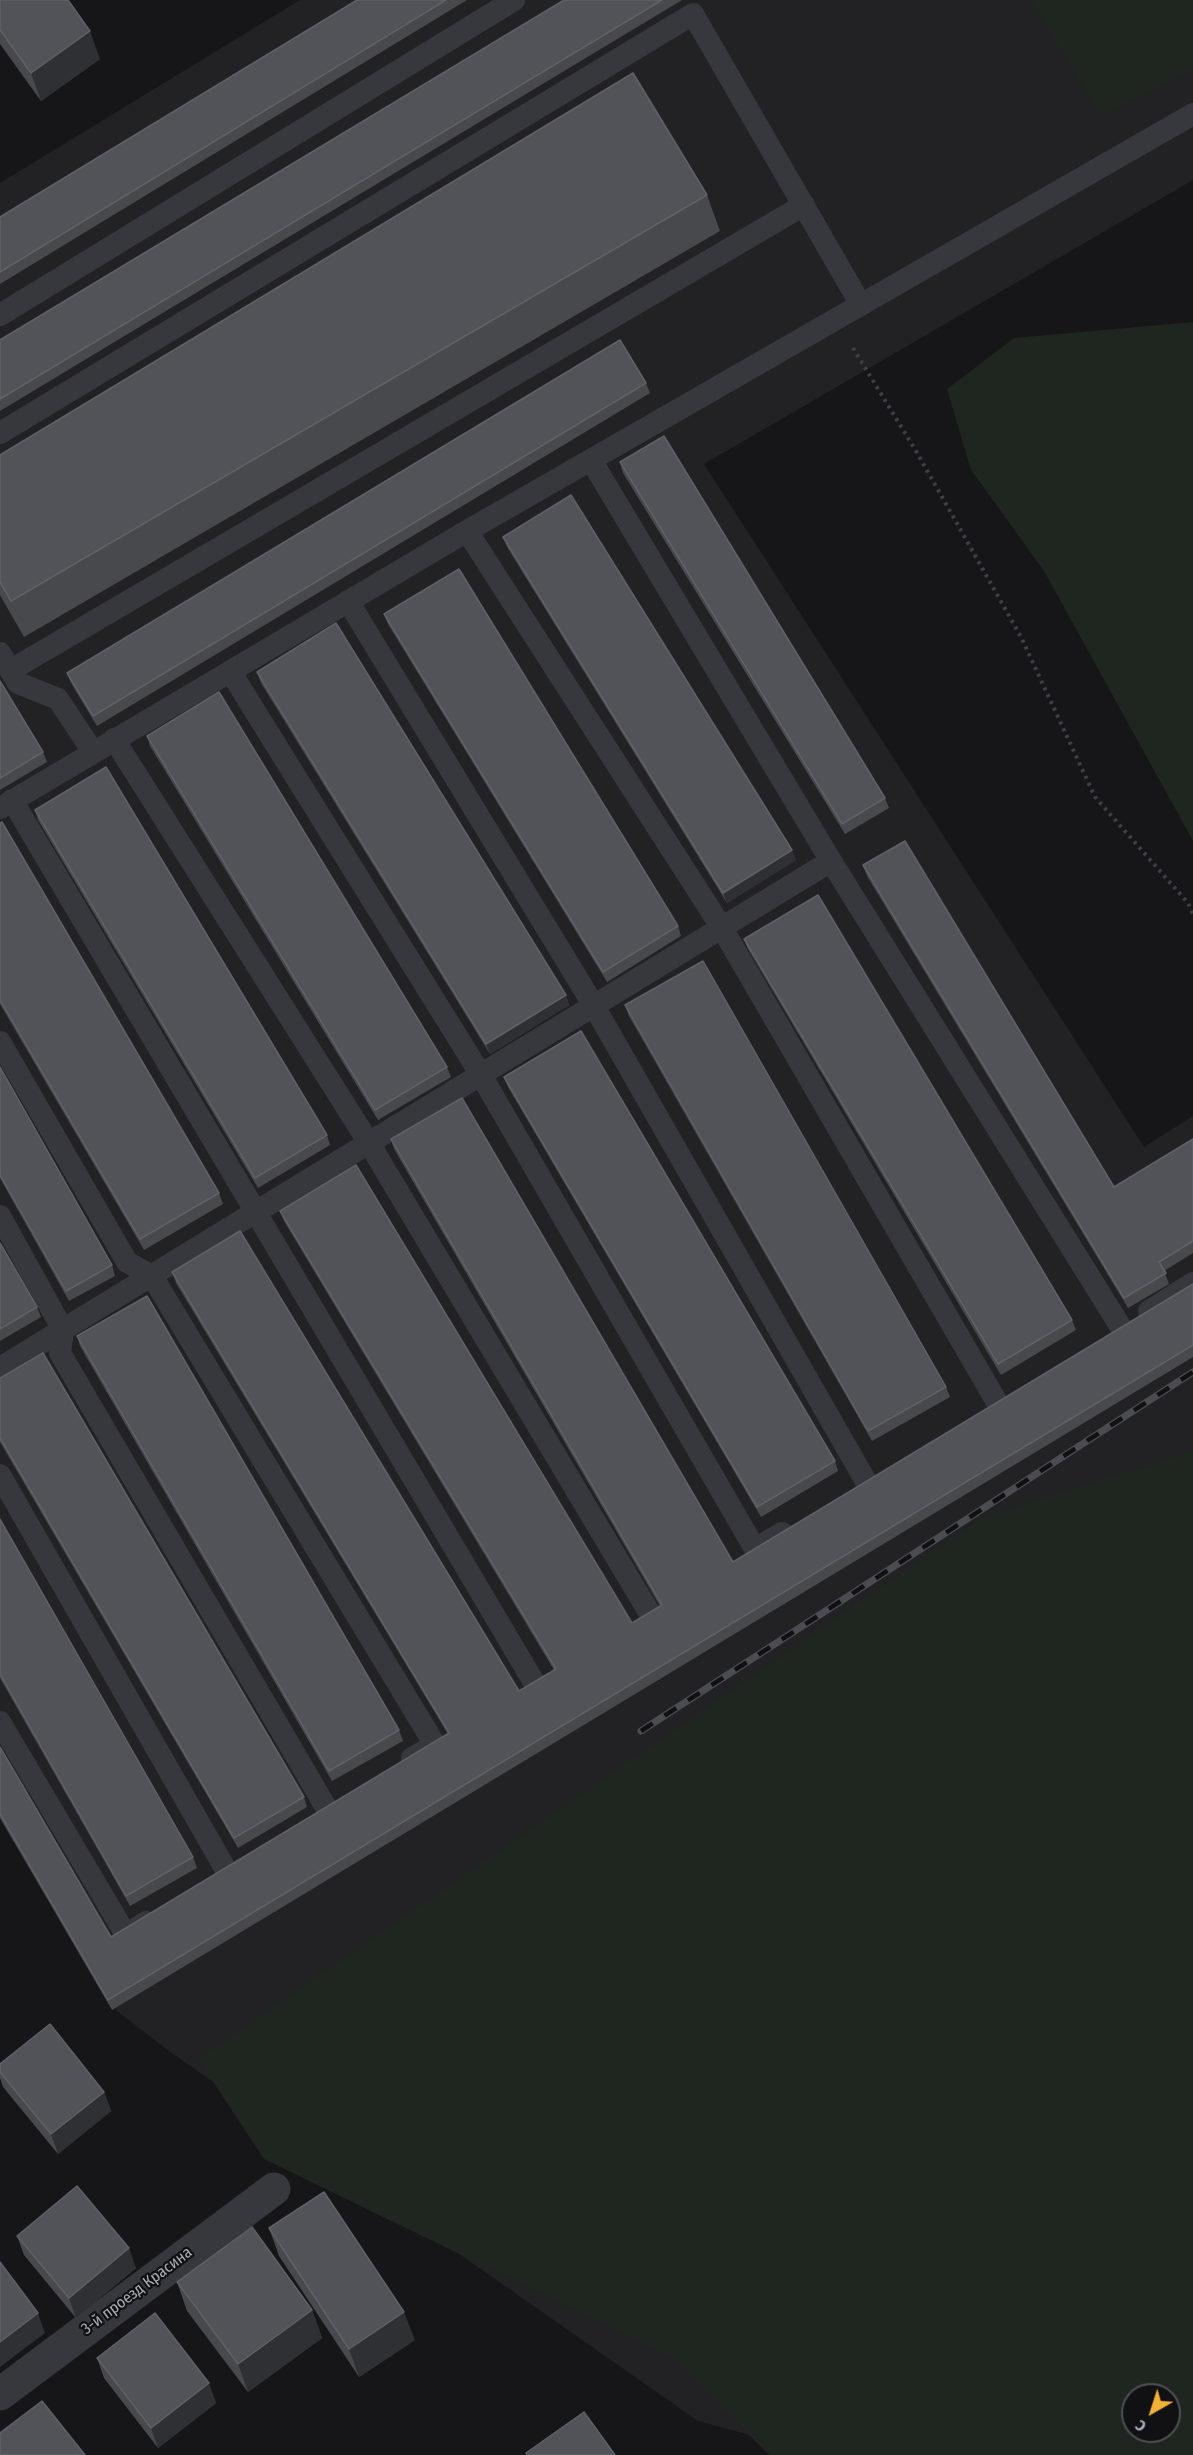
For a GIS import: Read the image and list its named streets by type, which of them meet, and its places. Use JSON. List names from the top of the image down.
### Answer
{
  "streets": {
    "street": ["3-й проезд Красина"]
  },
  "north": "bottom left"
}
